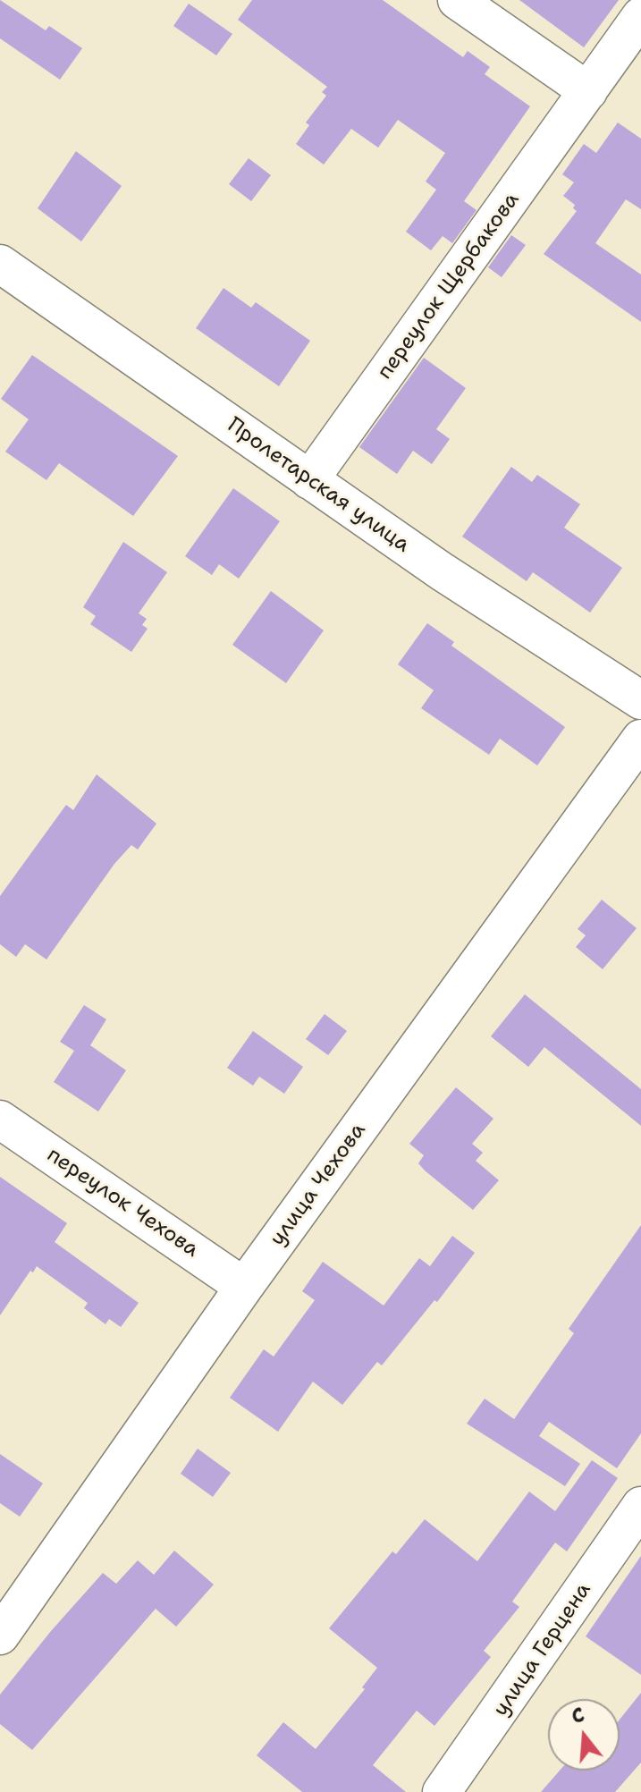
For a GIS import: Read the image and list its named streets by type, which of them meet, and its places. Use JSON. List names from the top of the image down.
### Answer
{
  "streets": {
    "street": [
      "переулок Щербакова",
      "Пролетарская улица",
      "улица Чехова",
      "переулок Чехова",
      "улица Герцена"
    ]
  },
  "crossings": [
    ["переулок Щербакова", "Пролетарская улица"],
    ["улица Чехова", "переулок Чехова"]
  ],
  "north": "top"
}
